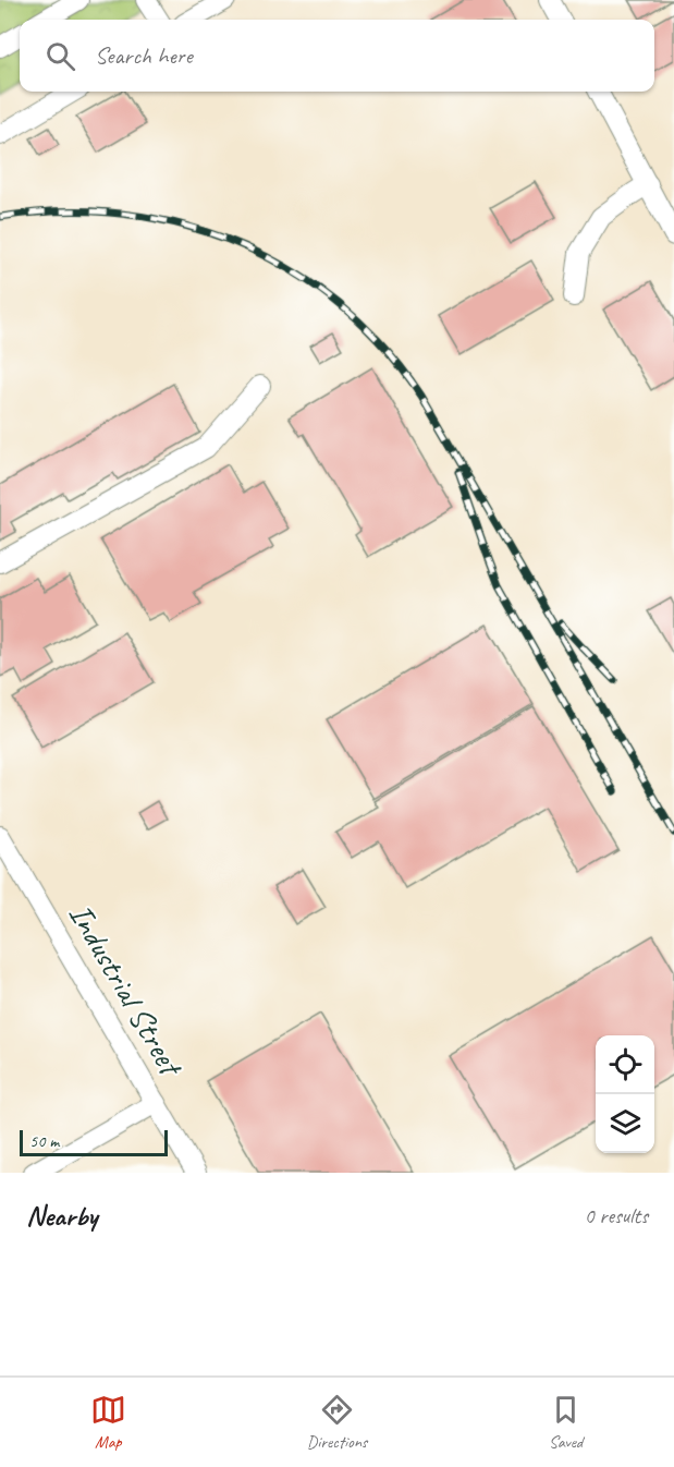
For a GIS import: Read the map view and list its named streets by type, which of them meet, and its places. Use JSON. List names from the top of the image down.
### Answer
{
  "streets": {
    "street": ["Industrial Street"]
  },
  "scale_bar": "50 m",
  "page": {
    "search": "Search here",
    "scale": "50 m",
    "heading": ["Nearby", "0 results"],
    "nav": ["Map", "Directions", "Saved"]
  }
}
